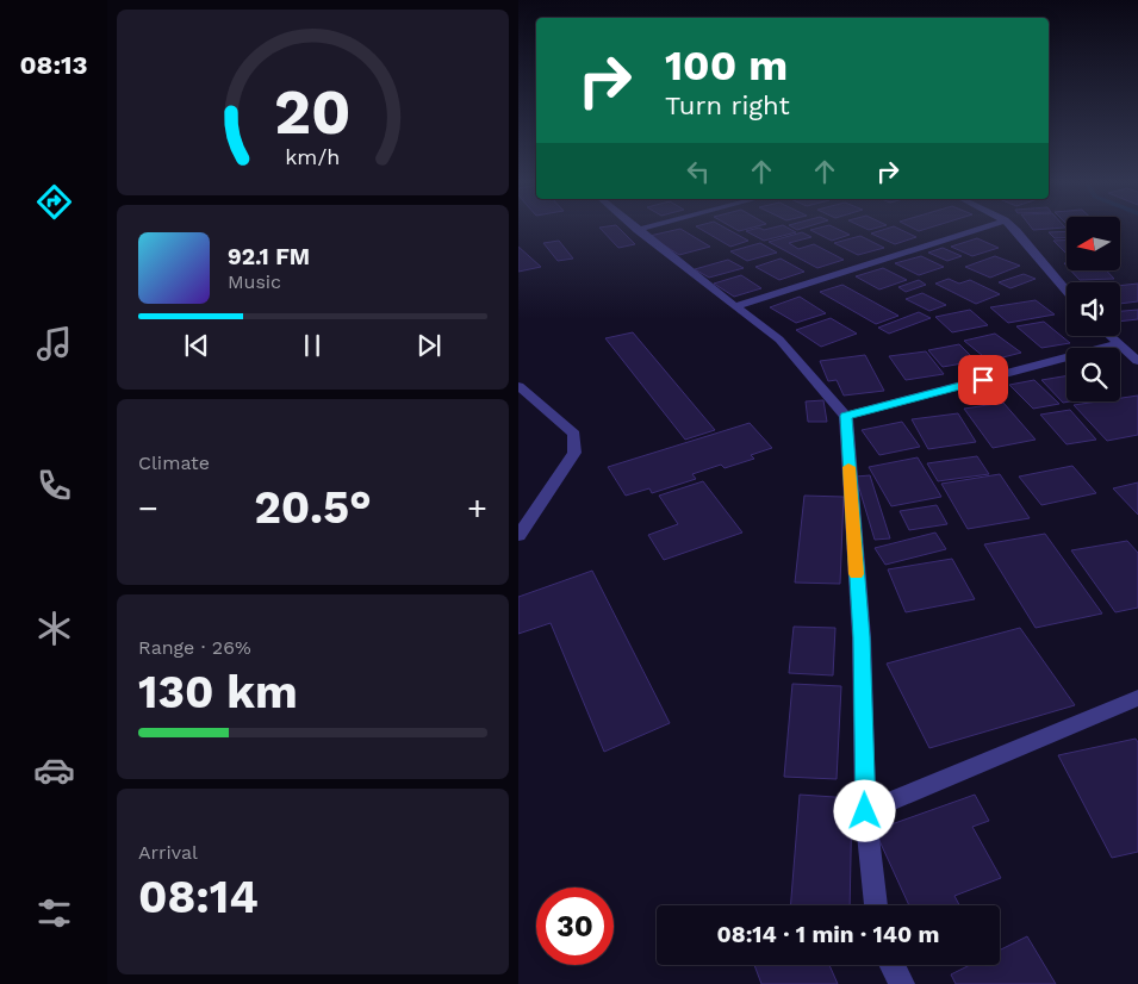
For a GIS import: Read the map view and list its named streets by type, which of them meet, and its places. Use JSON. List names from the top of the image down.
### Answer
{
  "north": "left",
  "page": {
    "tabs": "08:13",
    "turn": ["100 m", "Turn right"],
    "song": ["92.1 FM", "Music"],
    "tile": [
      "Climate",
      ["Range · 26%", "130 km"],
      ["Arrival", "08:14"]
    ],
    "heat": ["−", "20.5°", "+"],
    "limit": "30",
    "trip": "08:14 · 1 min · 140 m",
    "gauge": ["20", "km/h"]
  }
}
